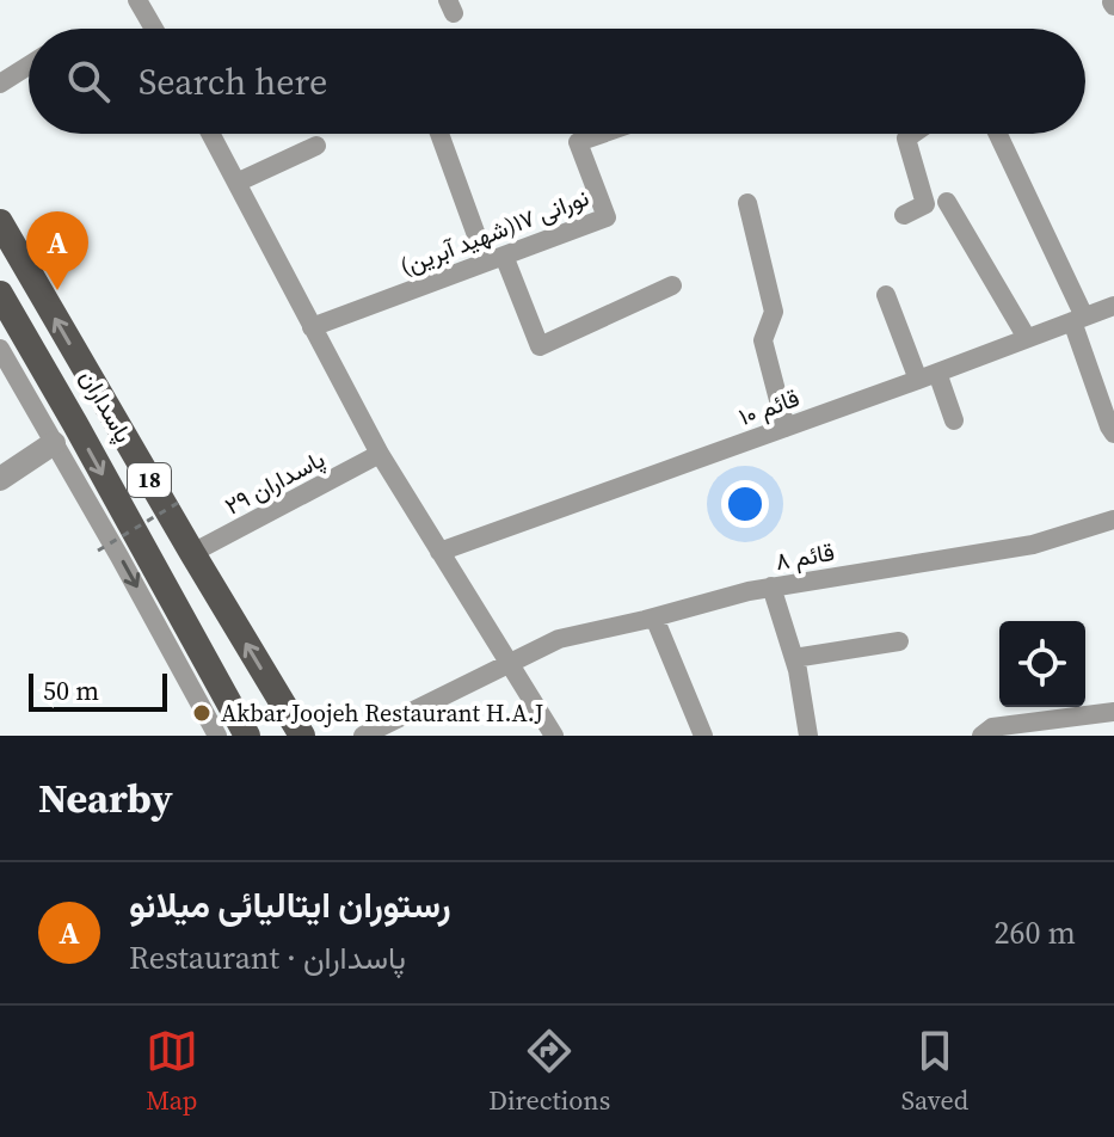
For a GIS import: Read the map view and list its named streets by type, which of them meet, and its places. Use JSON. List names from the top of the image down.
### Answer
{
  "streets": {
    "main road": ["پاسداران", "18"],
    "street": [
      "نورانی ۱۷(شهید آبرین)",
      "قائم ۱۰",
      "پاسداران ۲۹",
      "قائم ۸"
    ]
  },
  "crossings": [
    ["پاسداران", "پاسداران ۲۹"]
  ],
  "places": ["Akbar Joojeh Restaurant H.A.J"],
  "scale_bar": "50 m",
  "page": {
    "search": "Search here",
    "pins": "A",
    "scale": "50 m",
    "heading": "Nearby",
    "list": [
      {
        "mark": "A",
        "name": "رستوران ایتالیائی میلانو",
        "note": "Restaurant · پاسداران",
        "value": "260 m"
      }
    ],
    "nav": ["Map", "Directions", "Saved"]
  }
}
